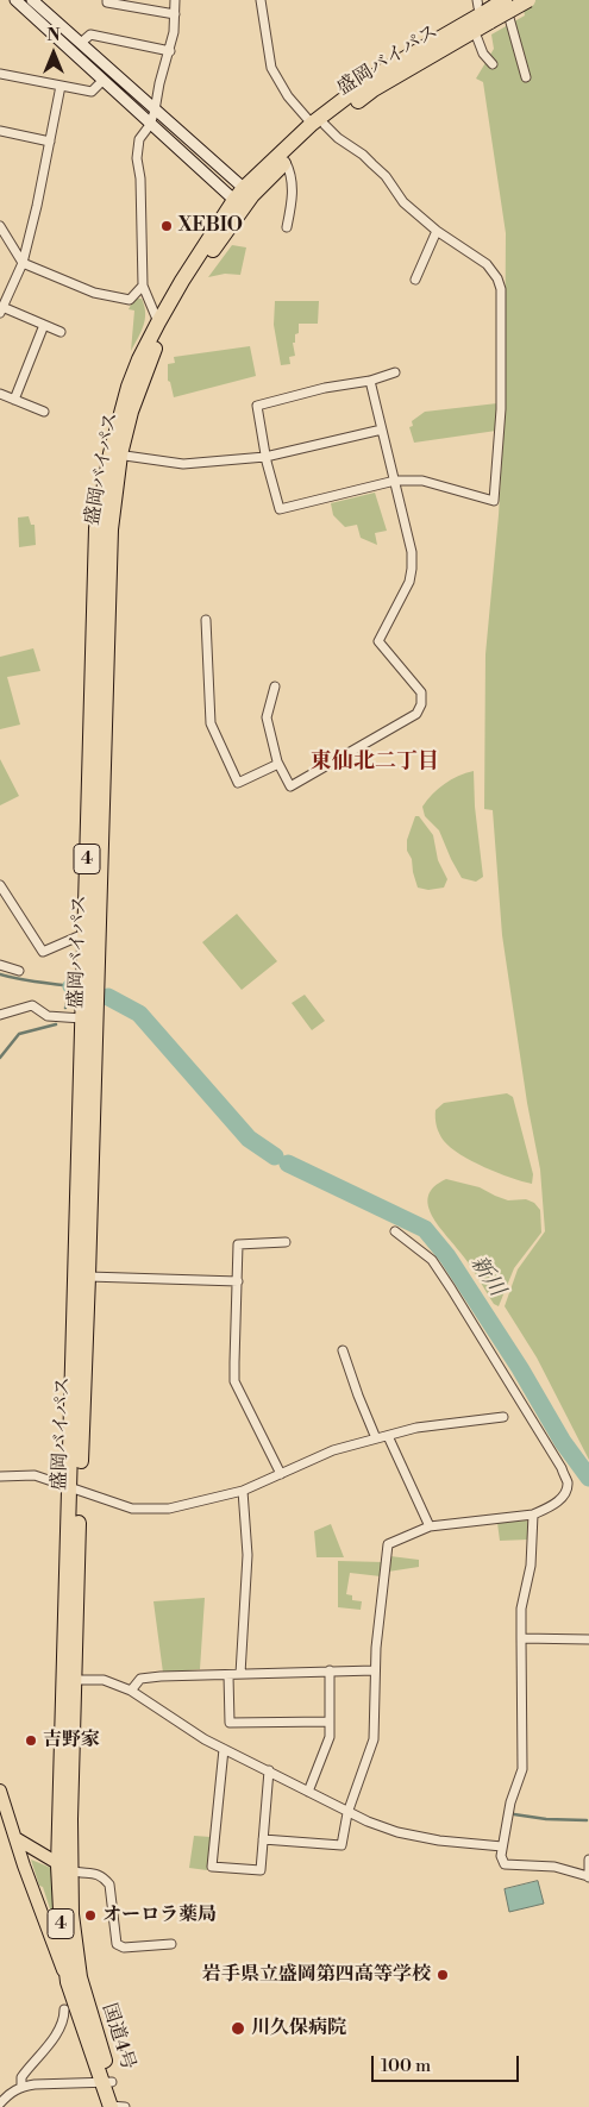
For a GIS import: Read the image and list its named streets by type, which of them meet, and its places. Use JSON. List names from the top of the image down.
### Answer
{
  "streets": {
    "highway": ["盛岡バイパス", "4", "国道4号"]
  },
  "crossings": [
    ["盛岡バイパス", "国道4号"]
  ],
  "districts": ["東仙北二丁目"],
  "water": ["新川"],
  "places": [
    "XEBIO",
    "吉野家",
    "オーロラ薬局",
    "岩手県立盛岡第四高等学校",
    "川久保病院"
  ],
  "scale_bar": "100 m",
  "north": "top"
}
